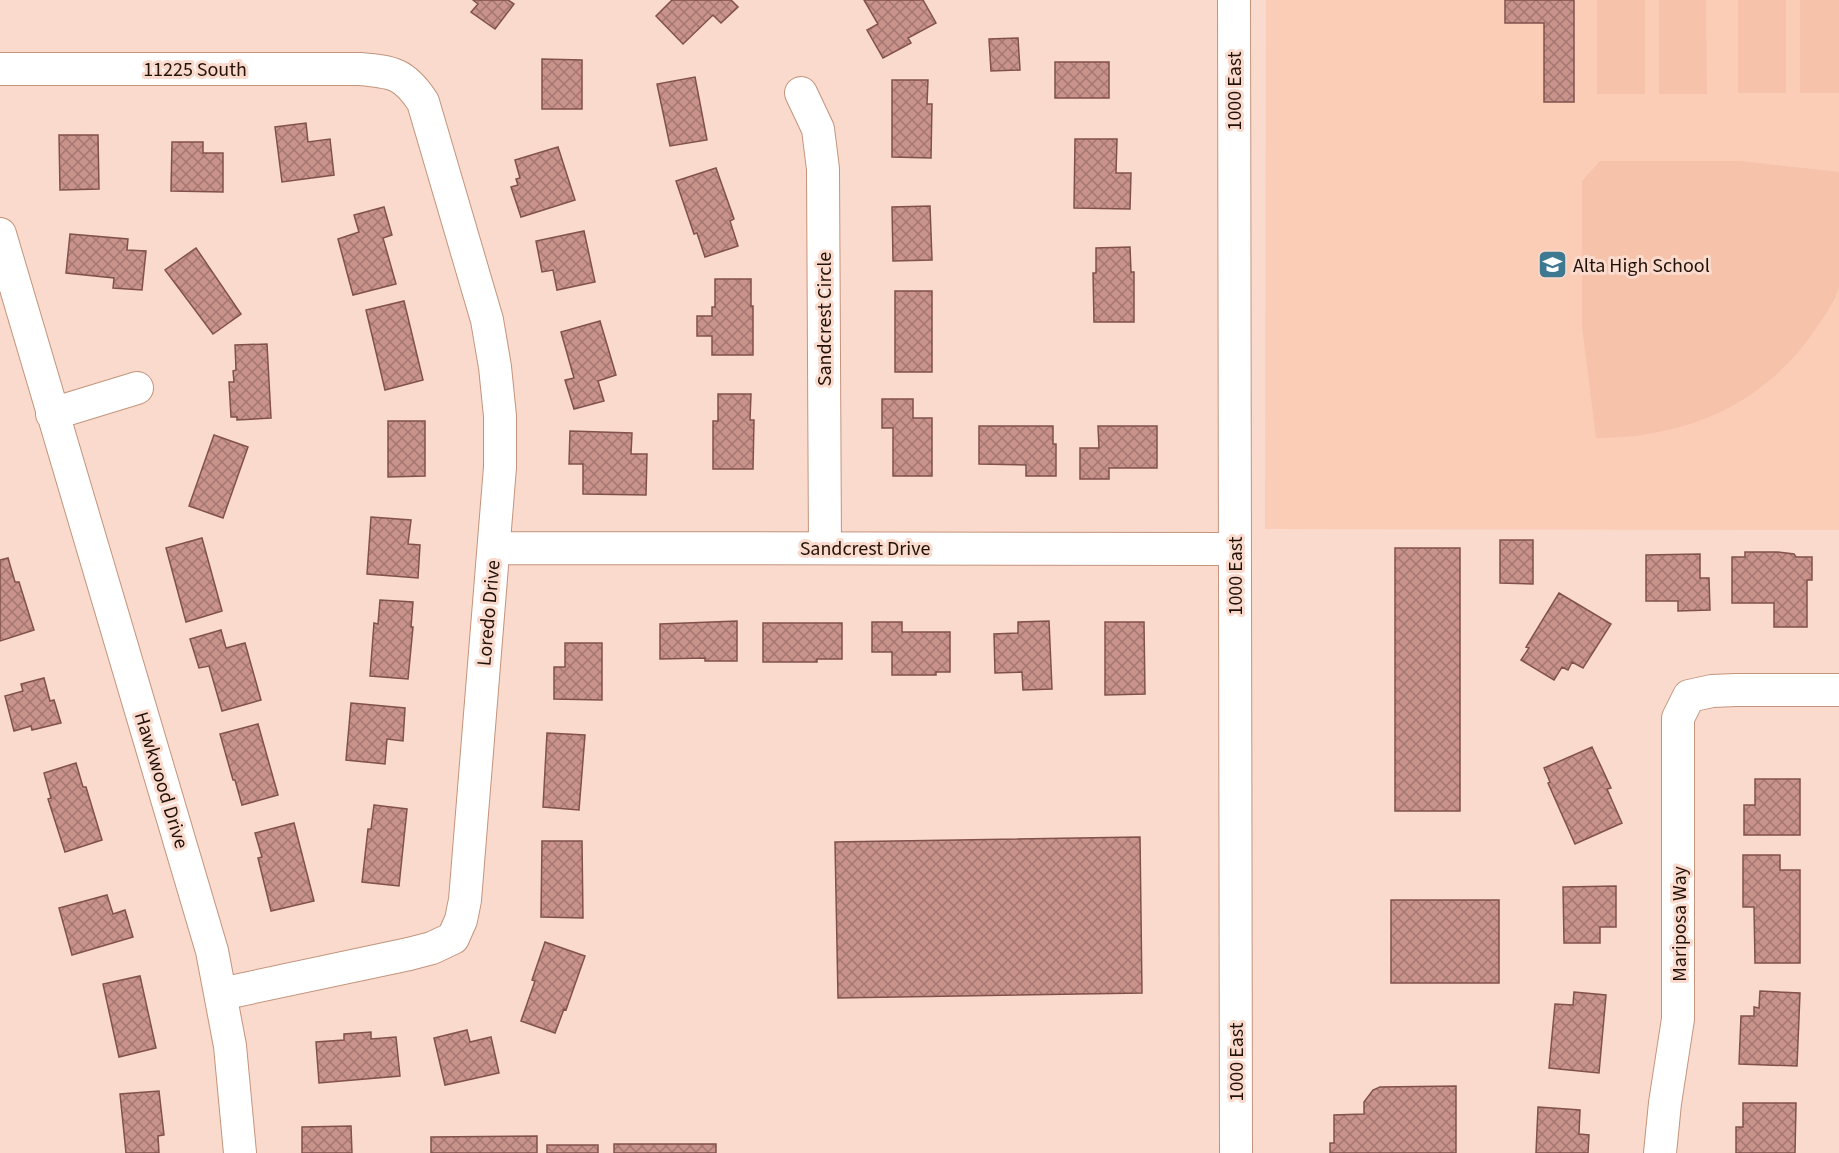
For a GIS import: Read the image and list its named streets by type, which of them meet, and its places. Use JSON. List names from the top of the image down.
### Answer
{
  "streets": {
    "street": [
      "11225 South",
      "1000 East",
      "Sandcrest Circle",
      "Sandcrest Drive",
      "Loredo Drive",
      "Hawkwood Drive",
      "Mariposa Way"
    ]
  },
  "crossings": [
    ["11225 South", "Loredo Drive"],
    ["1000 East", "Sandcrest Drive"],
    ["Sandcrest Circle", "Sandcrest Drive"],
    ["Sandcrest Drive", "Loredo Drive"],
    ["Loredo Drive", "Hawkwood Drive"]
  ],
  "places": {
    "school or university": ["Alta High School"]
  }
}
